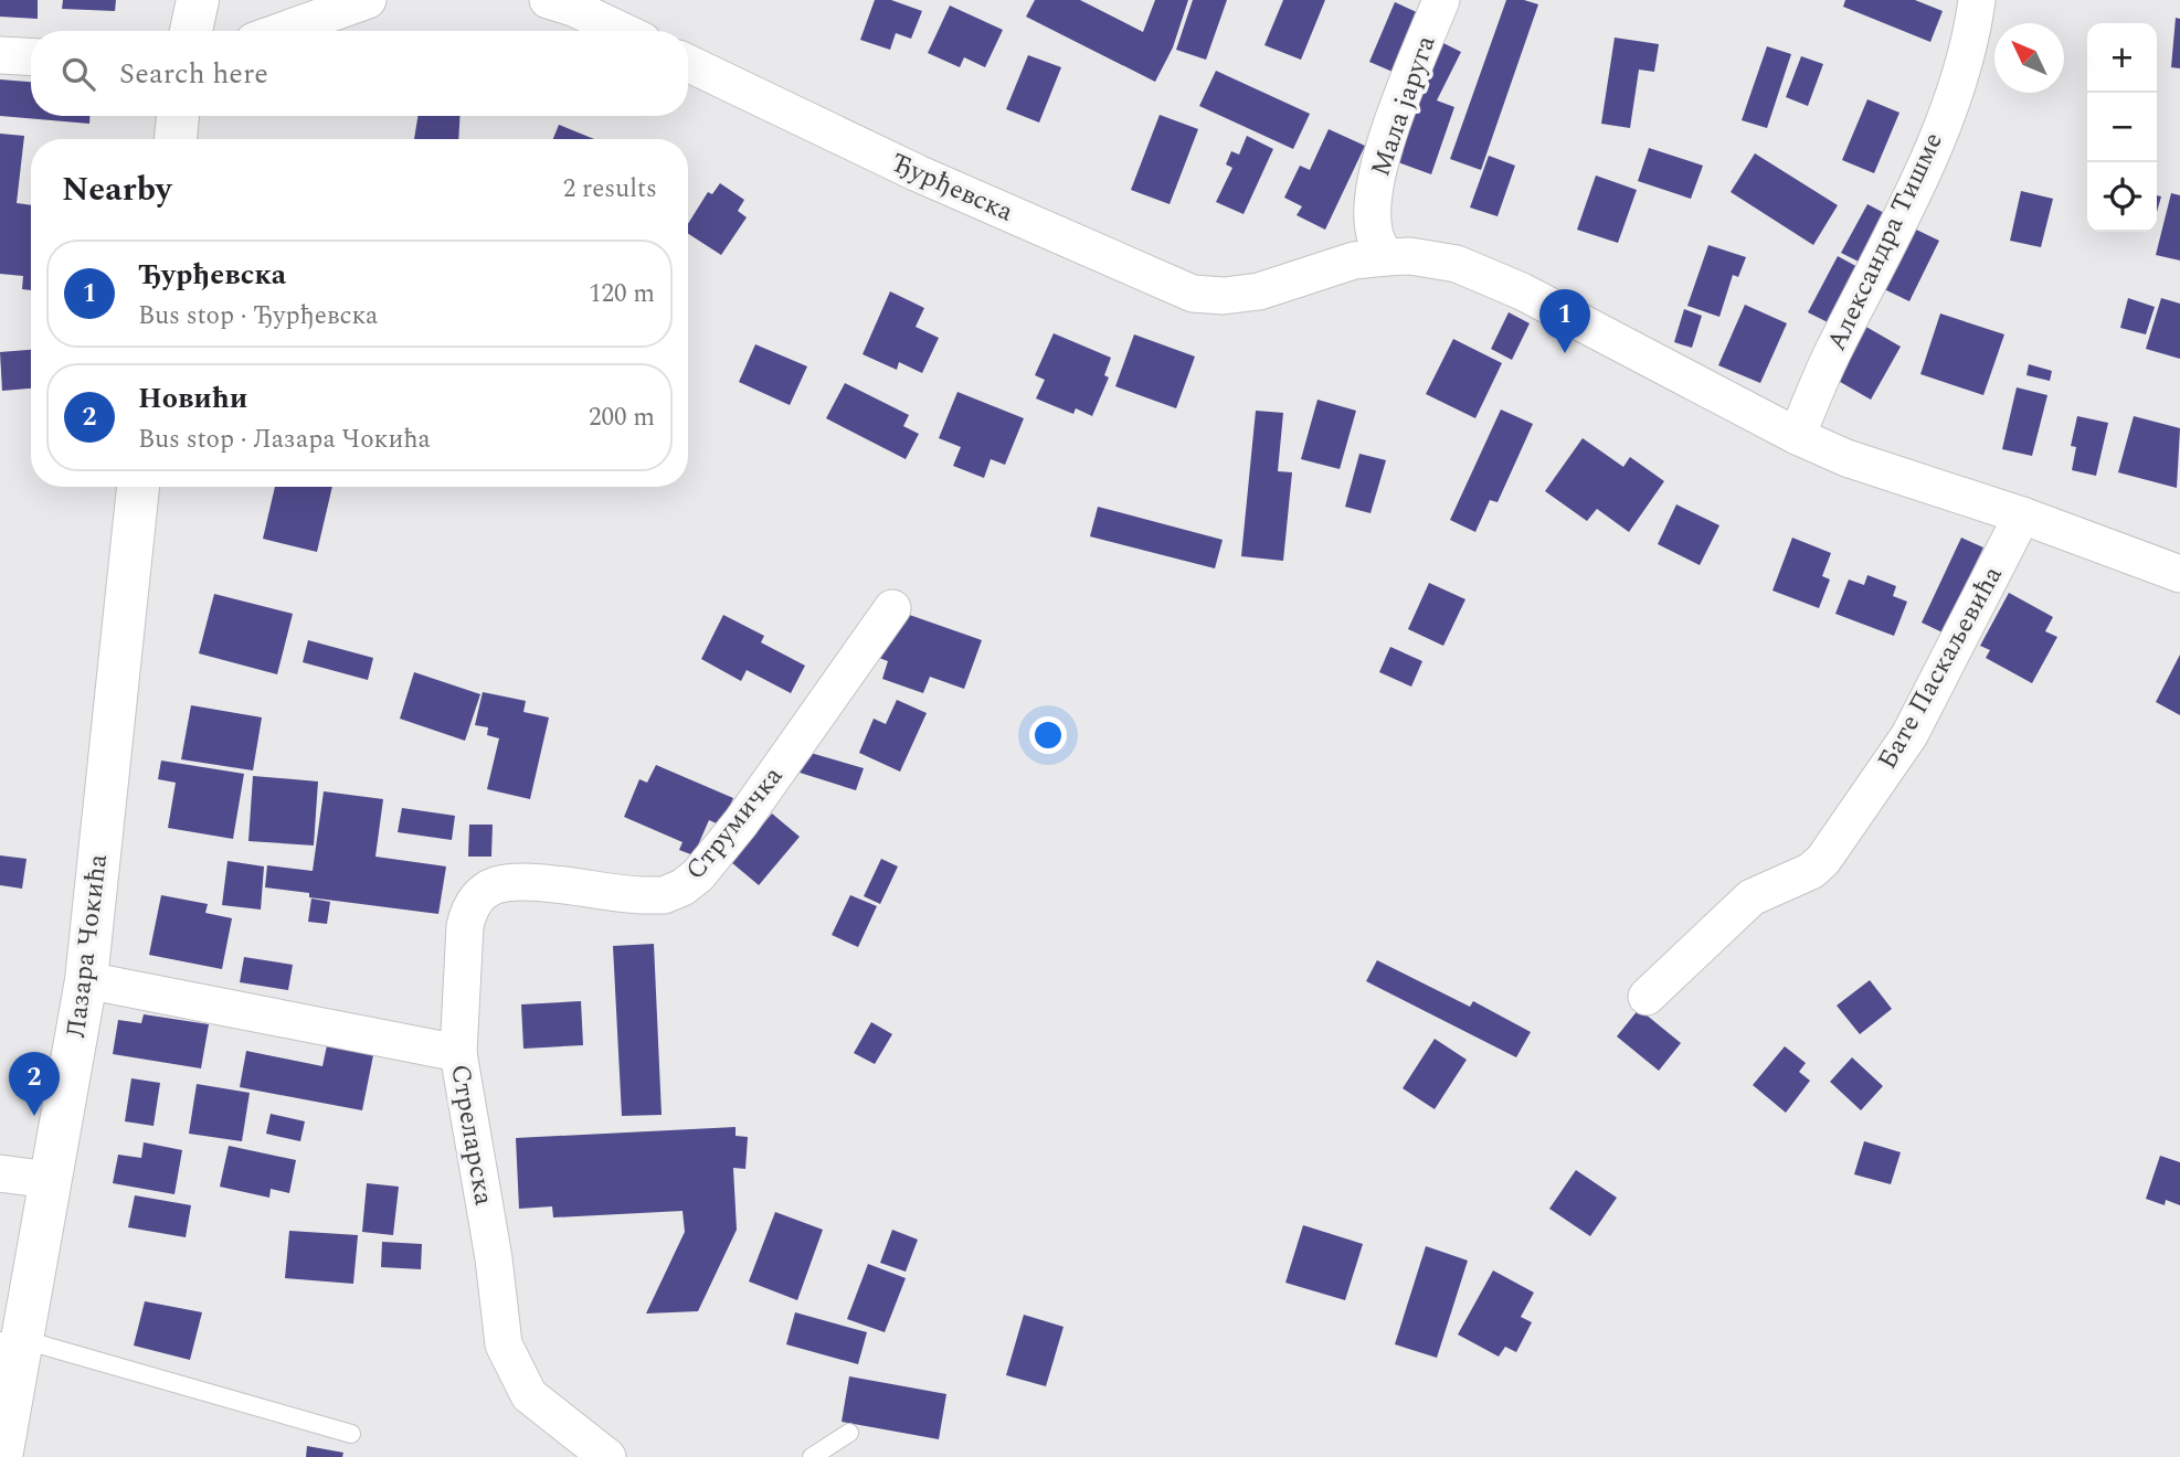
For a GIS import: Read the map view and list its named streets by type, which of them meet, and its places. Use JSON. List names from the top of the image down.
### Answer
{
  "streets": {
    "street": [
      "Мала јаруга",
      "Ђурђевска",
      "Александра Тишме",
      "Бате Паскаљевића",
      "Струмичка",
      "Лазара Чокића",
      "Стреларска"
    ]
  },
  "crossings": [
    ["Мала јаруга", "Ђурђевска"],
    ["Ђурђевска", "Александра Тишме"],
    ["Ђурђевска", "Бате Паскаљевића"],
    ["Струмичка", "Стреларска"],
    ["Лазара Чокића", "Стреларска"]
  ],
  "north": "top left",
  "page": {
    "map_buttons": ["+", "−"],
    "search": "Search here",
    "heading": ["Nearby", "2 results"],
    "list": [
      {
        "mark": "1",
        "name": "Ђурђевска",
        "note": "Bus stop · Ђурђевска",
        "value": "120 m"
      },
      {
        "mark": "2",
        "name": "Новићи",
        "note": "Bus stop · Лазара Чокића",
        "value": "200 m"
      }
    ],
    "pins": ["1", "2"]
  }
}
